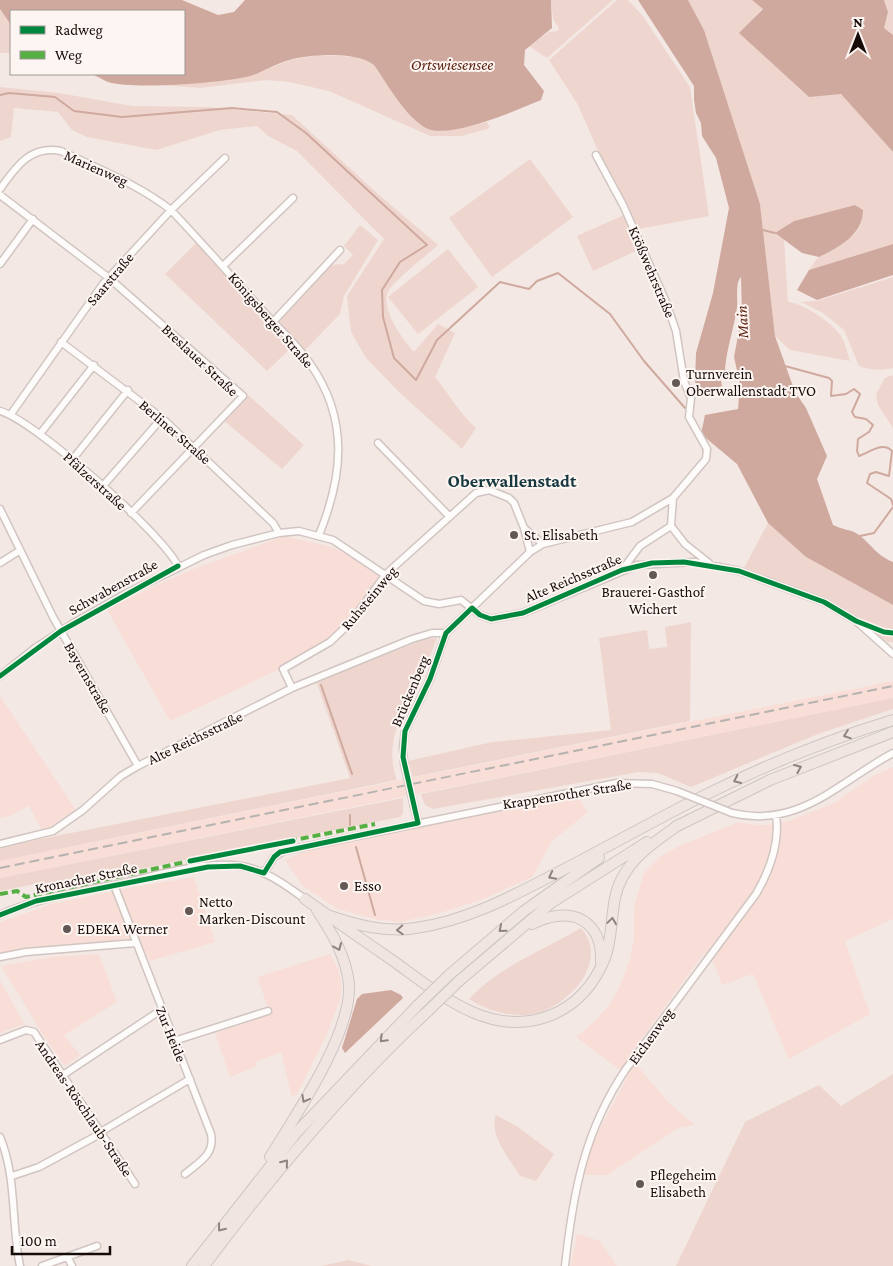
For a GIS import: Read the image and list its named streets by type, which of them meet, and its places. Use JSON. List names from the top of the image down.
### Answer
{
  "streets": {
    "street": [
      "Marienweg",
      "Krößwehrstraße",
      "Saarstraße",
      "Königsberger Straße",
      "Breslauer Straße",
      "Berliner Straße",
      "Pfälzerstraße",
      "Alte Reichsstraße",
      "Schwabenstraße",
      "Ruhsteinweg",
      "Bayernstraße",
      "Brückenberg",
      "Krappenrother Straße",
      "Kronacher Straße",
      "Zur Heide",
      "Eichenweg",
      "Andreas-Röschlaub-Straße"
    ]
  },
  "crossings": [
    ["Marienweg", "Saarstraße"],
    ["Marienweg", "Königsberger Straße"],
    ["Krößwehrstraße", "Alte Reichsstraße"],
    ["Krößwehrstraße", "Schwabenstraße"],
    ["Krößwehrstraße", "Brückenberg"],
    ["Saarstraße", "Königsberger Straße"],
    ["Saarstraße", "Breslauer Straße"],
    ["Saarstraße", "Berliner Straße"],
    ["Saarstraße", "Pfälzerstraße"],
    ["Königsberger Straße", "Schwabenstraße"],
    ["Breslauer Straße", "Berliner Straße"],
    ["Berliner Straße", "Schwabenstraße"],
    ["Pfälzerstraße", "Schwabenstraße"],
    ["Alte Reichsstraße", "Schwabenstraße"],
    ["Alte Reichsstraße", "Ruhsteinweg"],
    ["Alte Reichsstraße", "Bayernstraße"],
    ["Alte Reichsstraße", "Brückenberg"],
    ["Schwabenstraße", "Ruhsteinweg"],
    ["Schwabenstraße", "Bayernstraße"],
    ["Schwabenstraße", "Brückenberg"],
    ["Brückenberg", "Krappenrother Straße"],
    ["Krappenrother Straße", "Kronacher Straße"],
    ["Krappenrother Straße", "Eichenweg"],
    ["Kronacher Straße", "Zur Heide"]
  ],
  "districts": ["Oberwallenstadt"],
  "water": ["Ortswiesensee", "Main"],
  "places": [
    "Turnverein Oberwallenstadt TVO",
    "St. Elisabeth",
    "Brauerei-Gasthof Wichert",
    "Esso",
    "Netto Marken-Discount",
    "EDEKA Werner",
    "Pflegeheim Elisabeth"
  ],
  "legend": ["Radweg", "Weg"],
  "scale_bar": "100 m",
  "north": "top"
}
